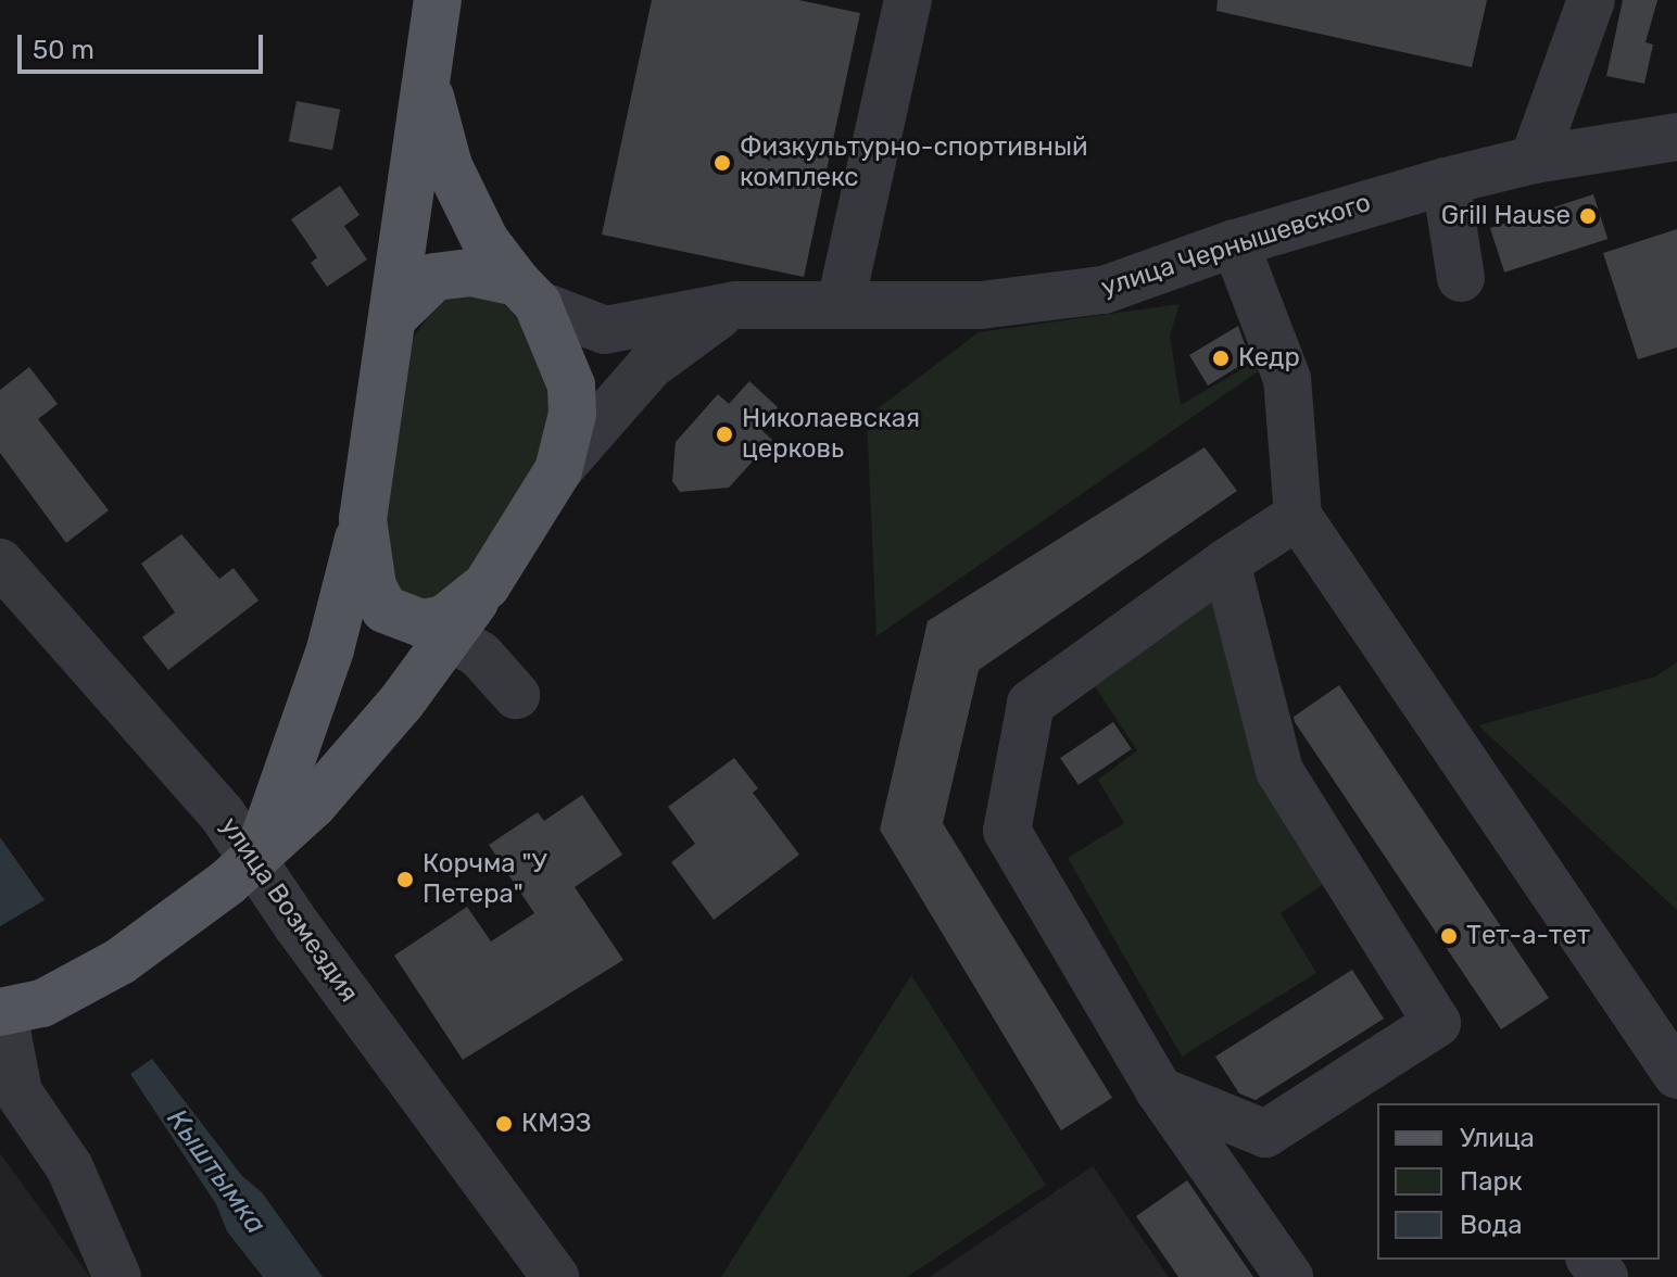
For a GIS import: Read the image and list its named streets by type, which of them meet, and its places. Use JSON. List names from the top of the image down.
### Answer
{
  "streets": {
    "street": ["улица Чернышевского", "улица Возмездия"]
  },
  "water": ["Кыштымка"],
  "places": [
    "Физкультурно-спортивный комплекс",
    "Grill Hause",
    "Кедр",
    "Николаевская церковь",
    "Корчма \"У Петера\"",
    "Тет-а-тет",
    "КМЭЗ"
  ],
  "legend": ["Улица", "Парк", "Вода"],
  "scale_bar": "50 m"
}
